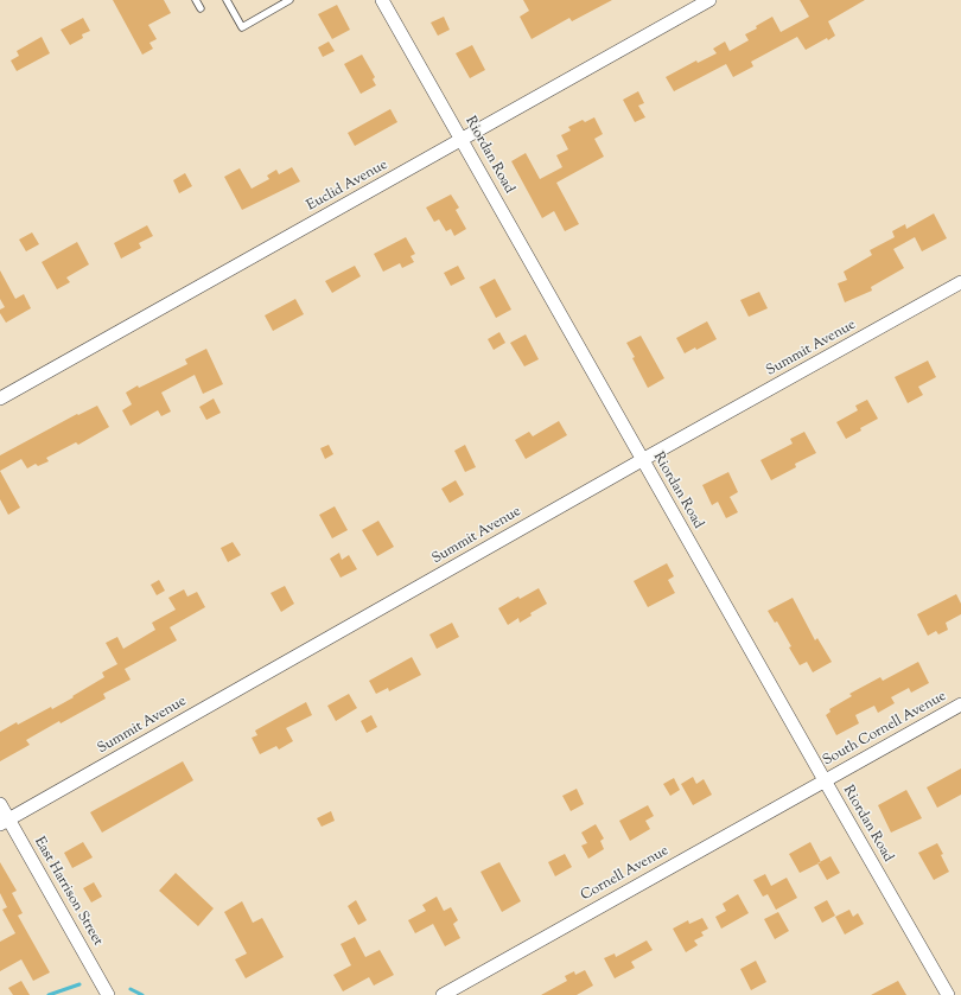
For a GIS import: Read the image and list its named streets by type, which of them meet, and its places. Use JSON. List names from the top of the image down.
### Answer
{
  "streets": {
    "street": [
      "Riordan Road",
      "Euclid Avenue",
      "Summit Avenue",
      "South Cornell Avenue",
      "Cornell Avenue",
      "East Harrison Street"
    ]
  },
  "crossings": [
    ["Riordan Road", "Euclid Avenue"],
    ["Riordan Road", "Summit Avenue"],
    ["Riordan Road", "South Cornell Avenue"],
    ["Riordan Road", "Cornell Avenue"],
    ["Summit Avenue", "East Harrison Street"],
    ["South Cornell Avenue", "Cornell Avenue"]
  ]
}
